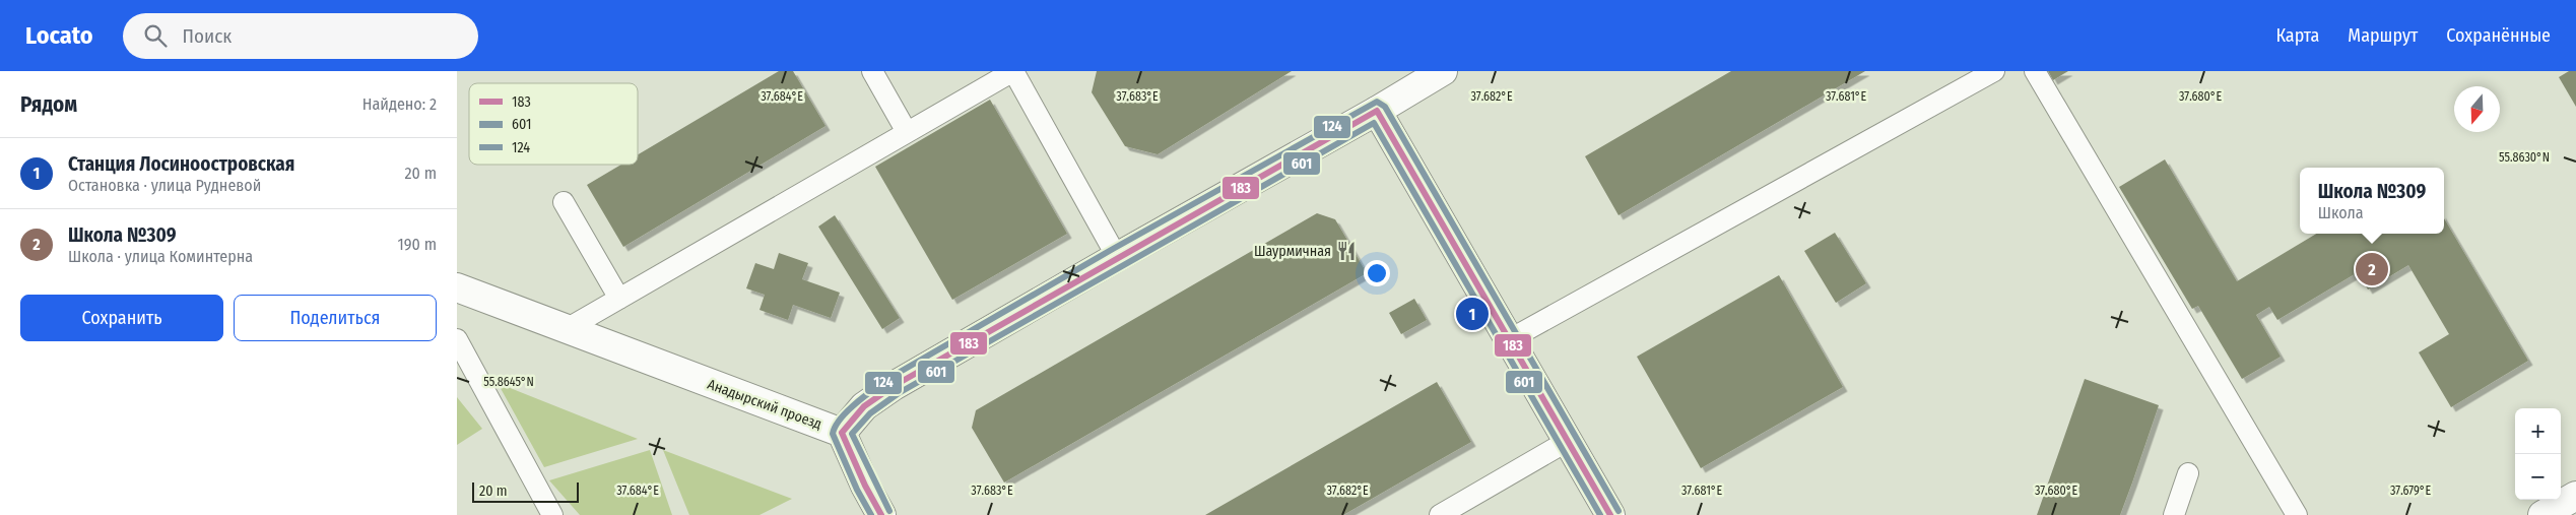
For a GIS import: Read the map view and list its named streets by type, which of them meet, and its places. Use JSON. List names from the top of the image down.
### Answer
{
  "streets": {
    "street": ["Анадырский проезд"]
  },
  "places": {
    "restaurant": ["Шаурмичная"]
  },
  "lines": ["transit line 124", "transit line 183", "transit line 601"],
  "legend": ["183", "601", "124"],
  "scale_bar": "20 m",
  "north": "bottom",
  "page": {
    "header": "Locato",
    "search": "Поиск",
    "nav": ["Карта", "Маршрут", "Сохранённые"],
    "heading": ["Рядом", "Найдено: 2"],
    "list": [
      {
        "mark": "1",
        "name": "Станция Лосиноостровская",
        "note": "Остановка · улица Рудневой",
        "value": "20 m"
      },
      {
        "mark": "2",
        "name": "Школа №309",
        "note": "Школа · улица Коминтерна",
        "value": "190 m"
      }
    ],
    "popup": ["Школа №309", "Школа"],
    "pins": ["2", "1"],
    "buttons": ["Сохранить", "Поделиться"],
    "map_buttons": ["+", "−"],
    "scale": "20 m"
  },
  "coordinates": [
    "37.684°E",
    "37.683°E",
    "37.682°E",
    "37.681°E",
    "37.680°E",
    "55.8630°N",
    "55.8645°N",
    "37.679°E"
  ]
}
